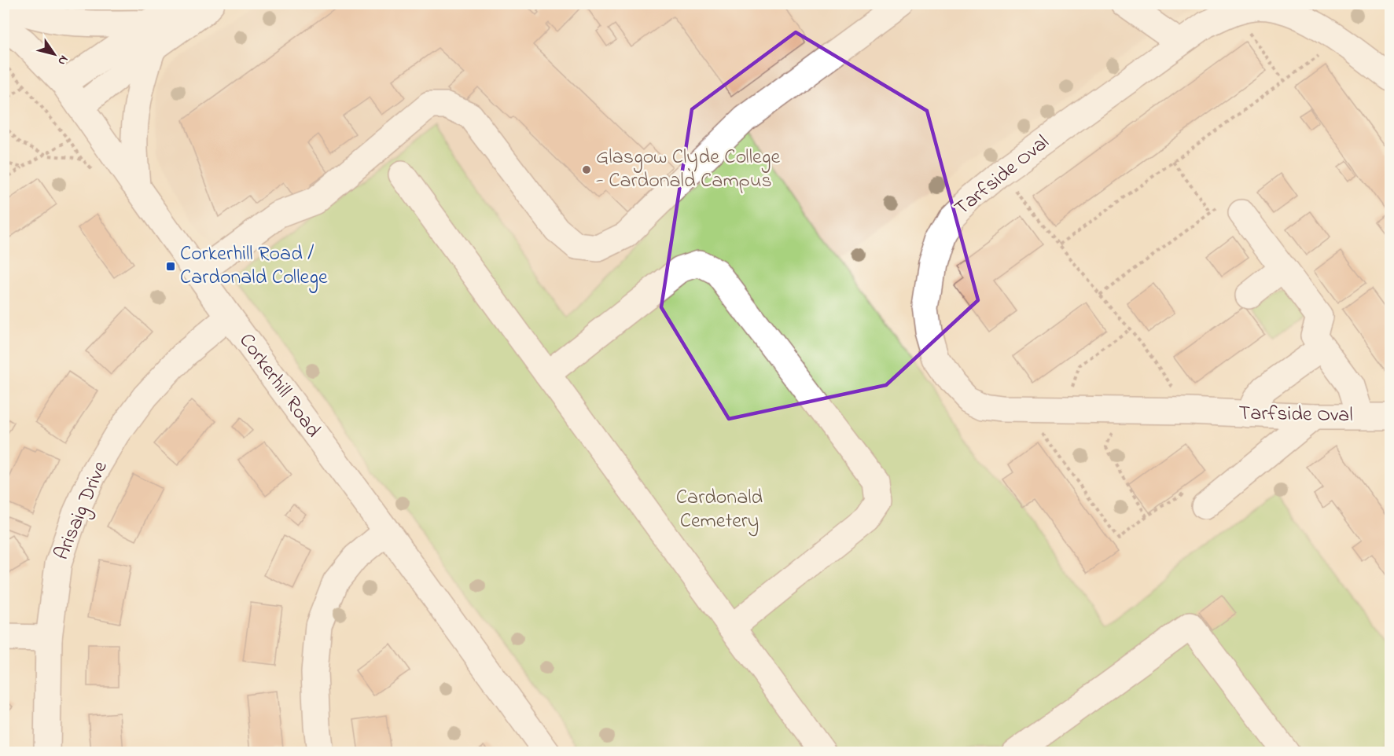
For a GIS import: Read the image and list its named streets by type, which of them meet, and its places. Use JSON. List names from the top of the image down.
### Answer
{
  "streets": {
    "street": ["Tarfside Oval", "Corkerhill Road", "Arisaig Drive"]
  },
  "crossings": [
    ["Corkerhill Road", "Arisaig Drive"]
  ],
  "parks": ["Cardonald Cemetery"],
  "places": {
    "other": ["Glasgow Clyde College - Cardonald Campus"],
    "transit": ["Corkerhill Road / Cardonald College"]
  },
  "north": "bottom right"
}
